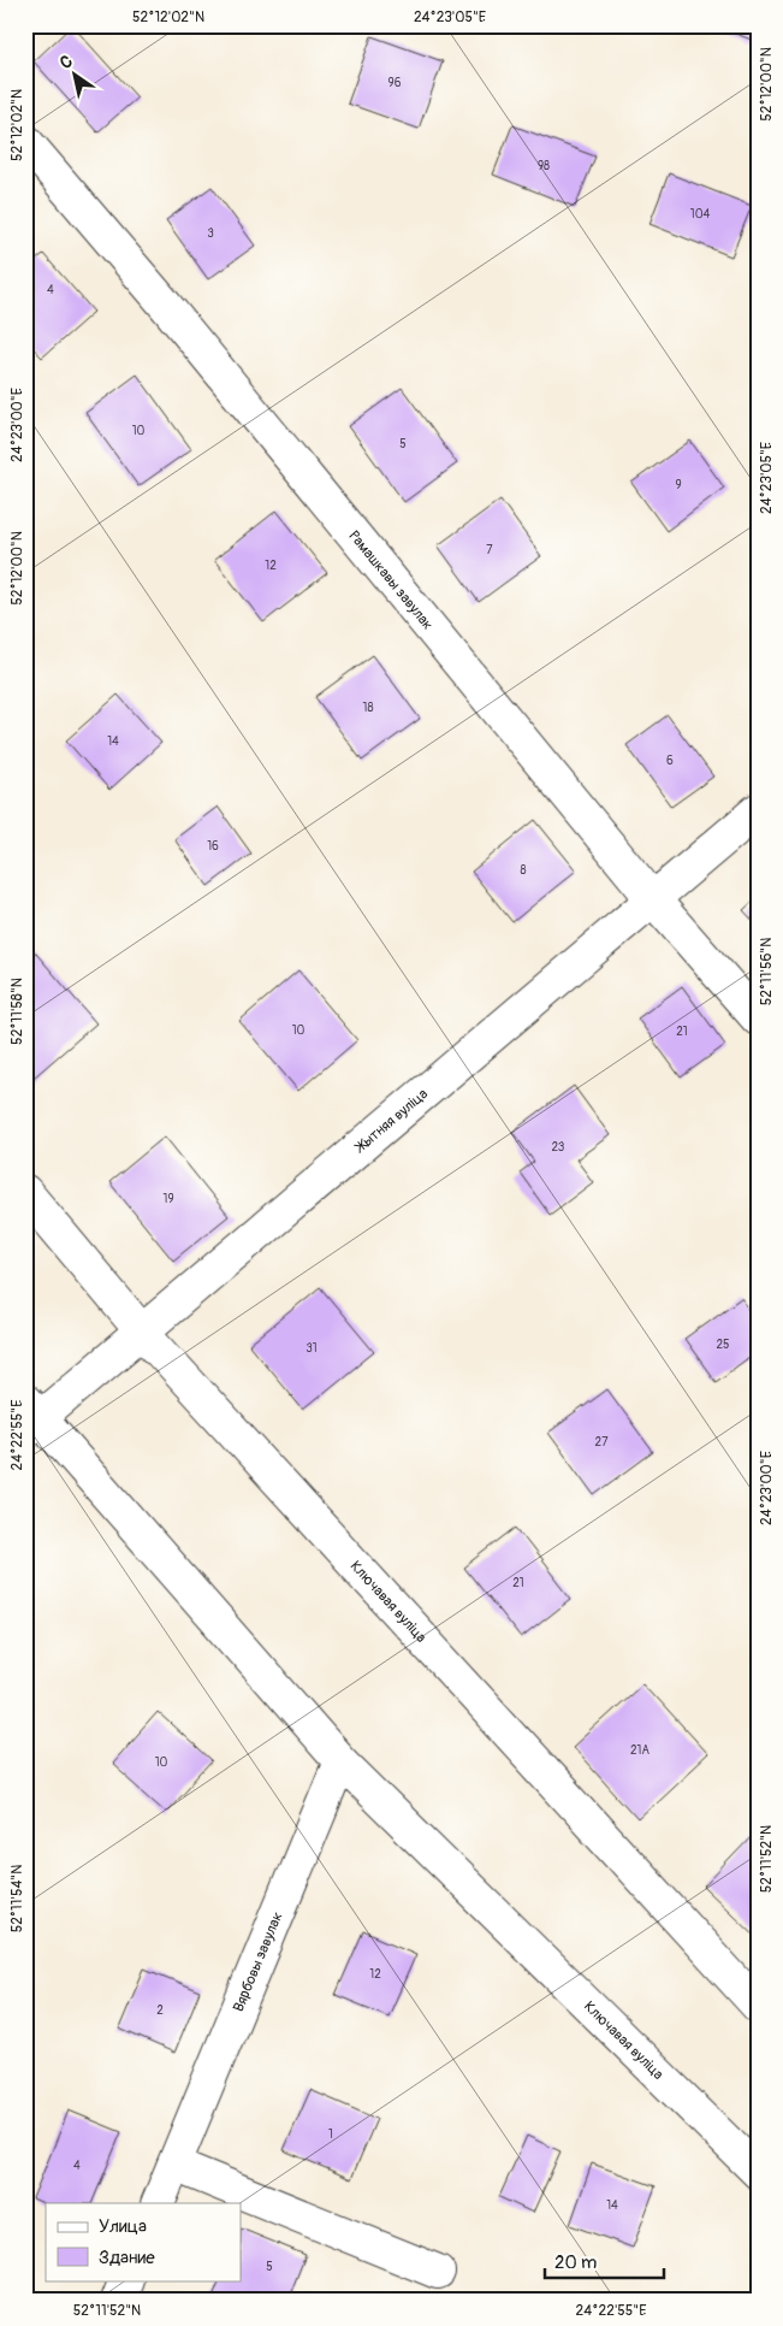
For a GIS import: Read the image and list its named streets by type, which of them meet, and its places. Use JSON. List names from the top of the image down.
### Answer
{
  "streets": {
    "street": [
      "Рамашкавы завулак",
      "Жытняя вуліца",
      "Ключавая вуліца",
      "Вярбовы завулак"
    ]
  },
  "crossings": [
    ["Рамашкавы завулак", "Жытняя вуліца"],
    ["Жытняя вуліца", "Ключавая вуліца"],
    ["Ключавая вуліца", "Вярбовы завулак"]
  ],
  "house_numbers": [
    "96",
    "98",
    "104",
    "3",
    "4",
    "10",
    "5",
    "9",
    "7",
    "12",
    "18",
    "14",
    "6",
    "16",
    "8",
    "10",
    "21",
    "23",
    "19",
    "25",
    "31",
    "27",
    "21",
    "21А",
    "10",
    "12",
    "2",
    "1",
    "4",
    "14",
    "5"
  ],
  "legend": ["Улица", "Здание"],
  "scale_bar": "20 m",
  "north": "top left",
  "coordinates": [
    "52°12'02\"N",
    "24°23'05\"E",
    "52°12'00\"N",
    "24°23'00\"E",
    "52°11'56\"N",
    "52°11'58\"N",
    "24°22'55\"E",
    "52°11'52\"N",
    "52°11'54\"N"
  ]
}
